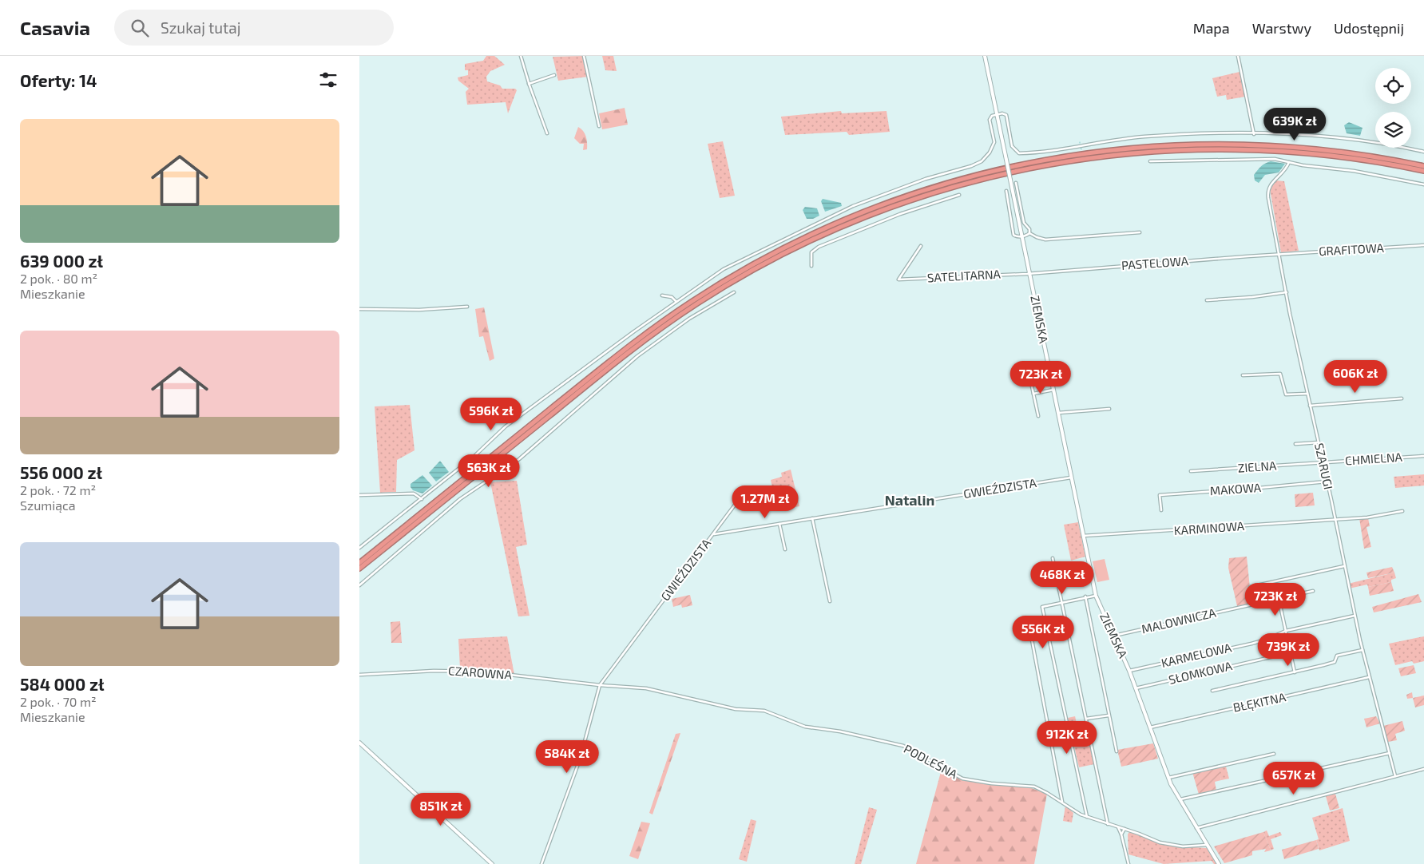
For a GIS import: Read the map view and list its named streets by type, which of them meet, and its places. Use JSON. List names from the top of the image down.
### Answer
{
  "streets": {
    "street": [
      "GRAFITOWA",
      "PASTELOWA",
      "SATELITARNA",
      "ZIEMSKA",
      "CHMIELNA",
      "SZARUGI",
      "ZIELNA",
      "GWIEŹDZISTA",
      "MAKOWA",
      "KARMINOWA",
      "MALOWNICZA",
      "KARMELOWA",
      "CZAROWNA",
      "SŁOMKOWA",
      "BŁĘKITNA",
      "PODLEŚNA"
    ]
  },
  "crossings": [
    ["GRAFITOWA", "PASTELOWA"],
    ["GRAFITOWA", "SZARUGI"],
    ["PASTELOWA", "SATELITARNA"],
    ["PASTELOWA", "ZIEMSKA"],
    ["PASTELOWA", "SZARUGI"],
    ["SATELITARNA", "ZIEMSKA"],
    ["ZIEMSKA", "GWIEŹDZISTA"],
    ["ZIEMSKA", "KARMINOWA"],
    ["ZIEMSKA", "MALOWNICZA"],
    ["ZIEMSKA", "KARMELOWA"],
    ["ZIEMSKA", "SŁOMKOWA"],
    ["ZIEMSKA", "BŁĘKITNA"],
    ["ZIEMSKA", "PODLEŚNA"],
    ["CHMIELNA", "SZARUGI"],
    ["CHMIELNA", "ZIELNA"],
    ["SZARUGI", "ZIELNA"],
    ["SZARUGI", "MAKOWA"],
    ["SZARUGI", "KARMINOWA"],
    ["SZARUGI", "KARMELOWA"],
    ["SZARUGI", "BŁĘKITNA"],
    ["GWIEŹDZISTA", "CZAROWNA"],
    ["GWIEŹDZISTA", "PODLEŚNA"],
    ["CZAROWNA", "PODLEŚNA"]
  ],
  "districts": ["Natalin"],
  "page": {
    "header": "Casavia",
    "search": "Szukaj tutaj",
    "nav": ["Mapa", "Warstwy", "Udostępnij"],
    "heading": "Oferty: 14",
    "list": [
      {
        "name": "639 000 zł",
        "note": "2 pok. · 80 m² · Mieszkanie"
      },
      {
        "name": "556 000 zł",
        "note": "2 pok. · 72 m² · Szumiąca"
      },
      {
        "name": "584 000 zł",
        "note": "2 pok. · 70 m² · Mieszkanie"
      }
    ],
    "price": [
      "639K zł",
      "606K zł",
      "723K zł",
      "596K zł",
      "563K zł",
      "1.27M zł",
      "468K zł",
      "723K zł",
      "556K zł",
      "739K zł",
      "912K zł",
      "584K zł",
      "657K zł",
      "851K zł"
    ]
  }
}
